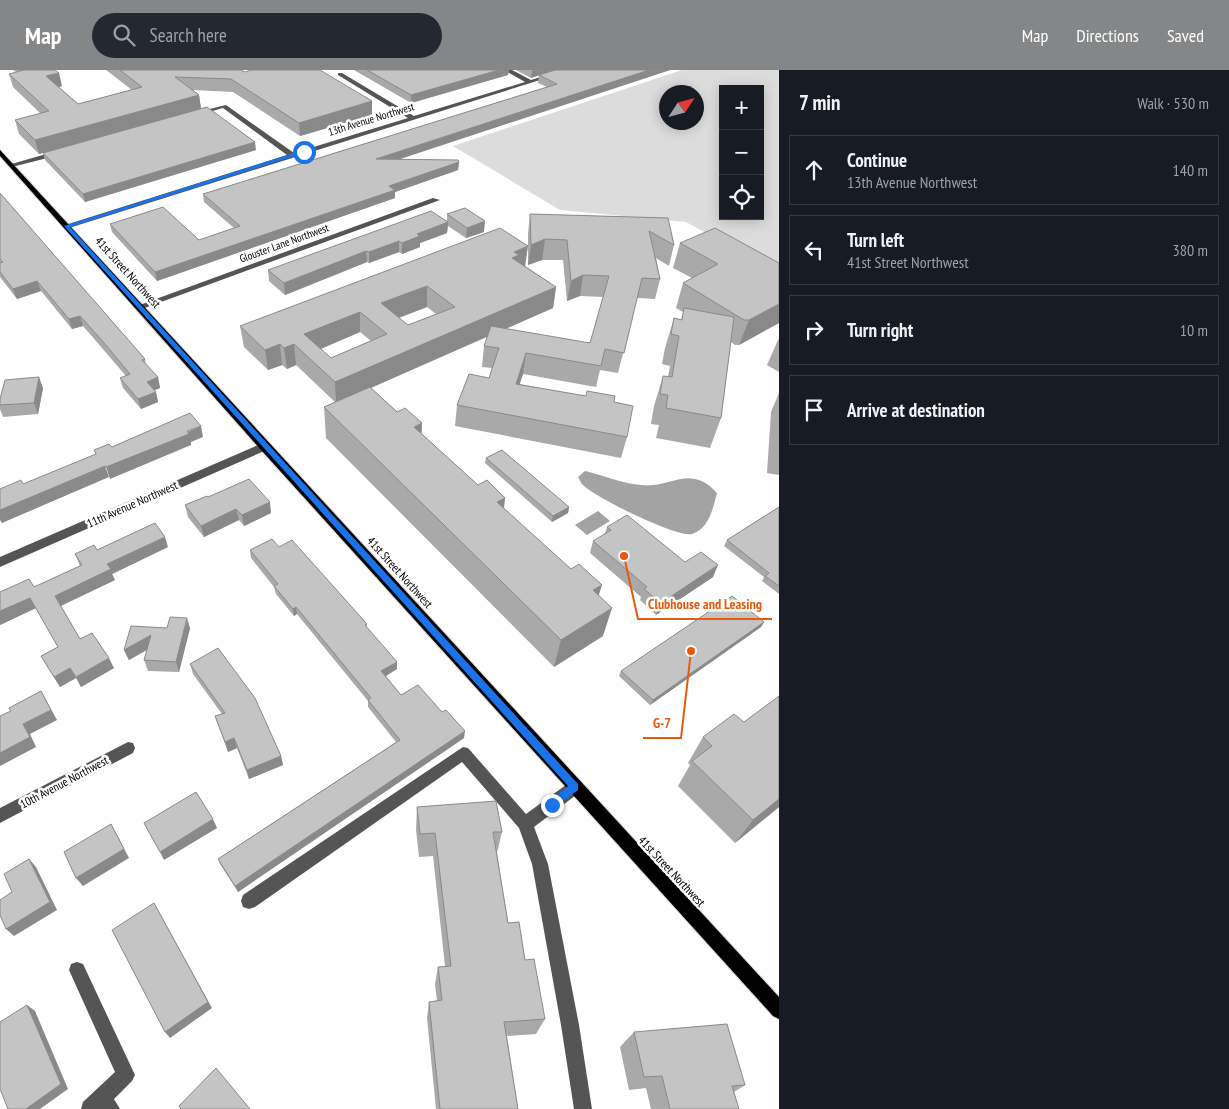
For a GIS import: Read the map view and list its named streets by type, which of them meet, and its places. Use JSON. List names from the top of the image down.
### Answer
{
  "streets": {
    "main road": ["41st Street Northwest"],
    "street": [
      "13th Avenue Northwest",
      "Glouster Lane Northwest",
      "11th Avenue Northwest",
      "10th Avenue Northwest"
    ]
  },
  "crossings": [
    ["13th Avenue Northwest", "41st Street Northwest"],
    ["Glouster Lane Northwest", "41st Street Northwest"],
    ["41st Street Northwest", "11th Avenue Northwest"]
  ],
  "places": ["Clubhouse and Leasing", "G-7"],
  "north": "top right",
  "page": {
    "header": "Map",
    "search": "Search here",
    "nav": ["Map", "Directions", "Saved"],
    "heading": ["7 min", "Walk · 530 m"],
    "map_buttons": ["+", "−"],
    "list": [
      ["Continue", "13th Avenue Northwest", "140 m"],
      ["Turn left", "41st Street Northwest", "380 m"],
      ["Turn right", "10 m"],
      "Arrive at destination"
    ]
  }
}
